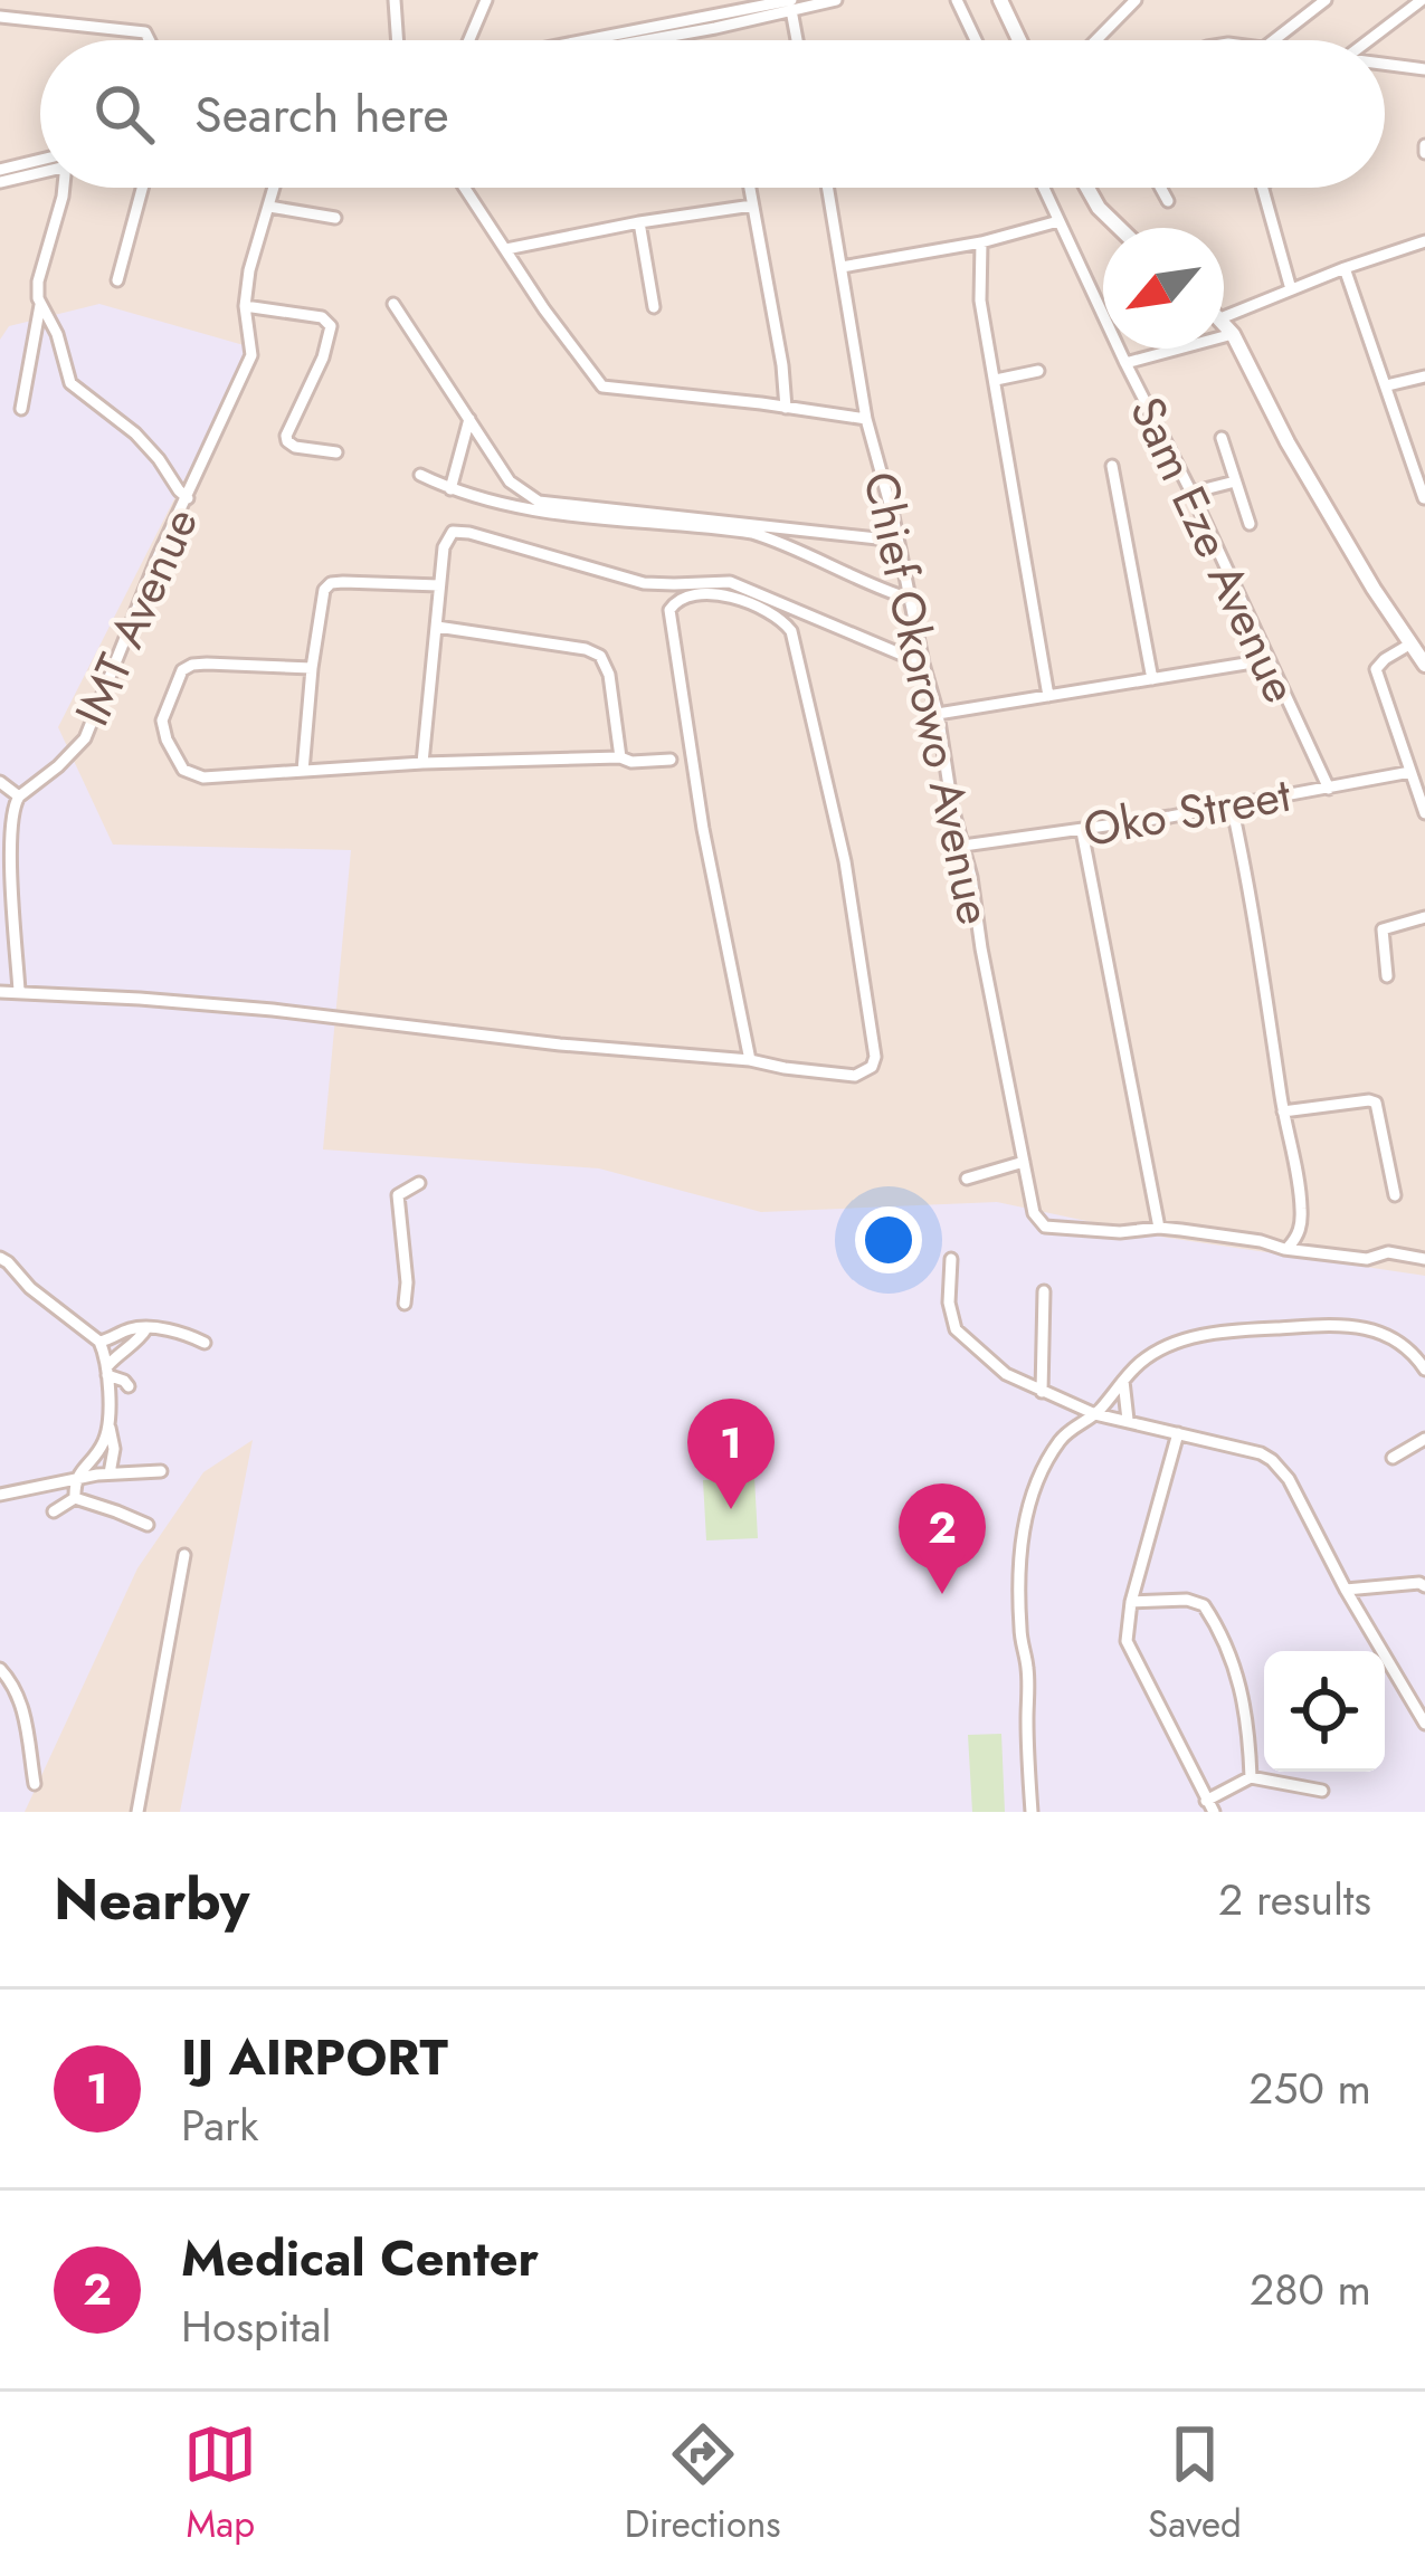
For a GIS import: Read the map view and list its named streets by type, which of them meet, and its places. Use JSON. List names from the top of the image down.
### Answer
{
  "streets": {
    "street": [
      "Sam Eze Avenue",
      "IMT Avenue",
      "Chief Okorowo Avenue",
      "Oko Street"
    ]
  },
  "crossings": [
    ["Sam Eze Avenue", "Oko Street"],
    ["Chief Okorowo Avenue", "Oko Street"]
  ],
  "north": "bottom left",
  "page": {
    "search": "Search here",
    "pins": ["1", "2"],
    "heading": ["Nearby", "2 results"],
    "list": [
      {
        "mark": "1",
        "name": "IJ AIRPORT",
        "note": "Park",
        "value": "250 m"
      },
      {
        "mark": "2",
        "name": "Medical Center",
        "note": "Hospital",
        "value": "280 m"
      }
    ],
    "nav": ["Map", "Directions", "Saved"]
  }
}
